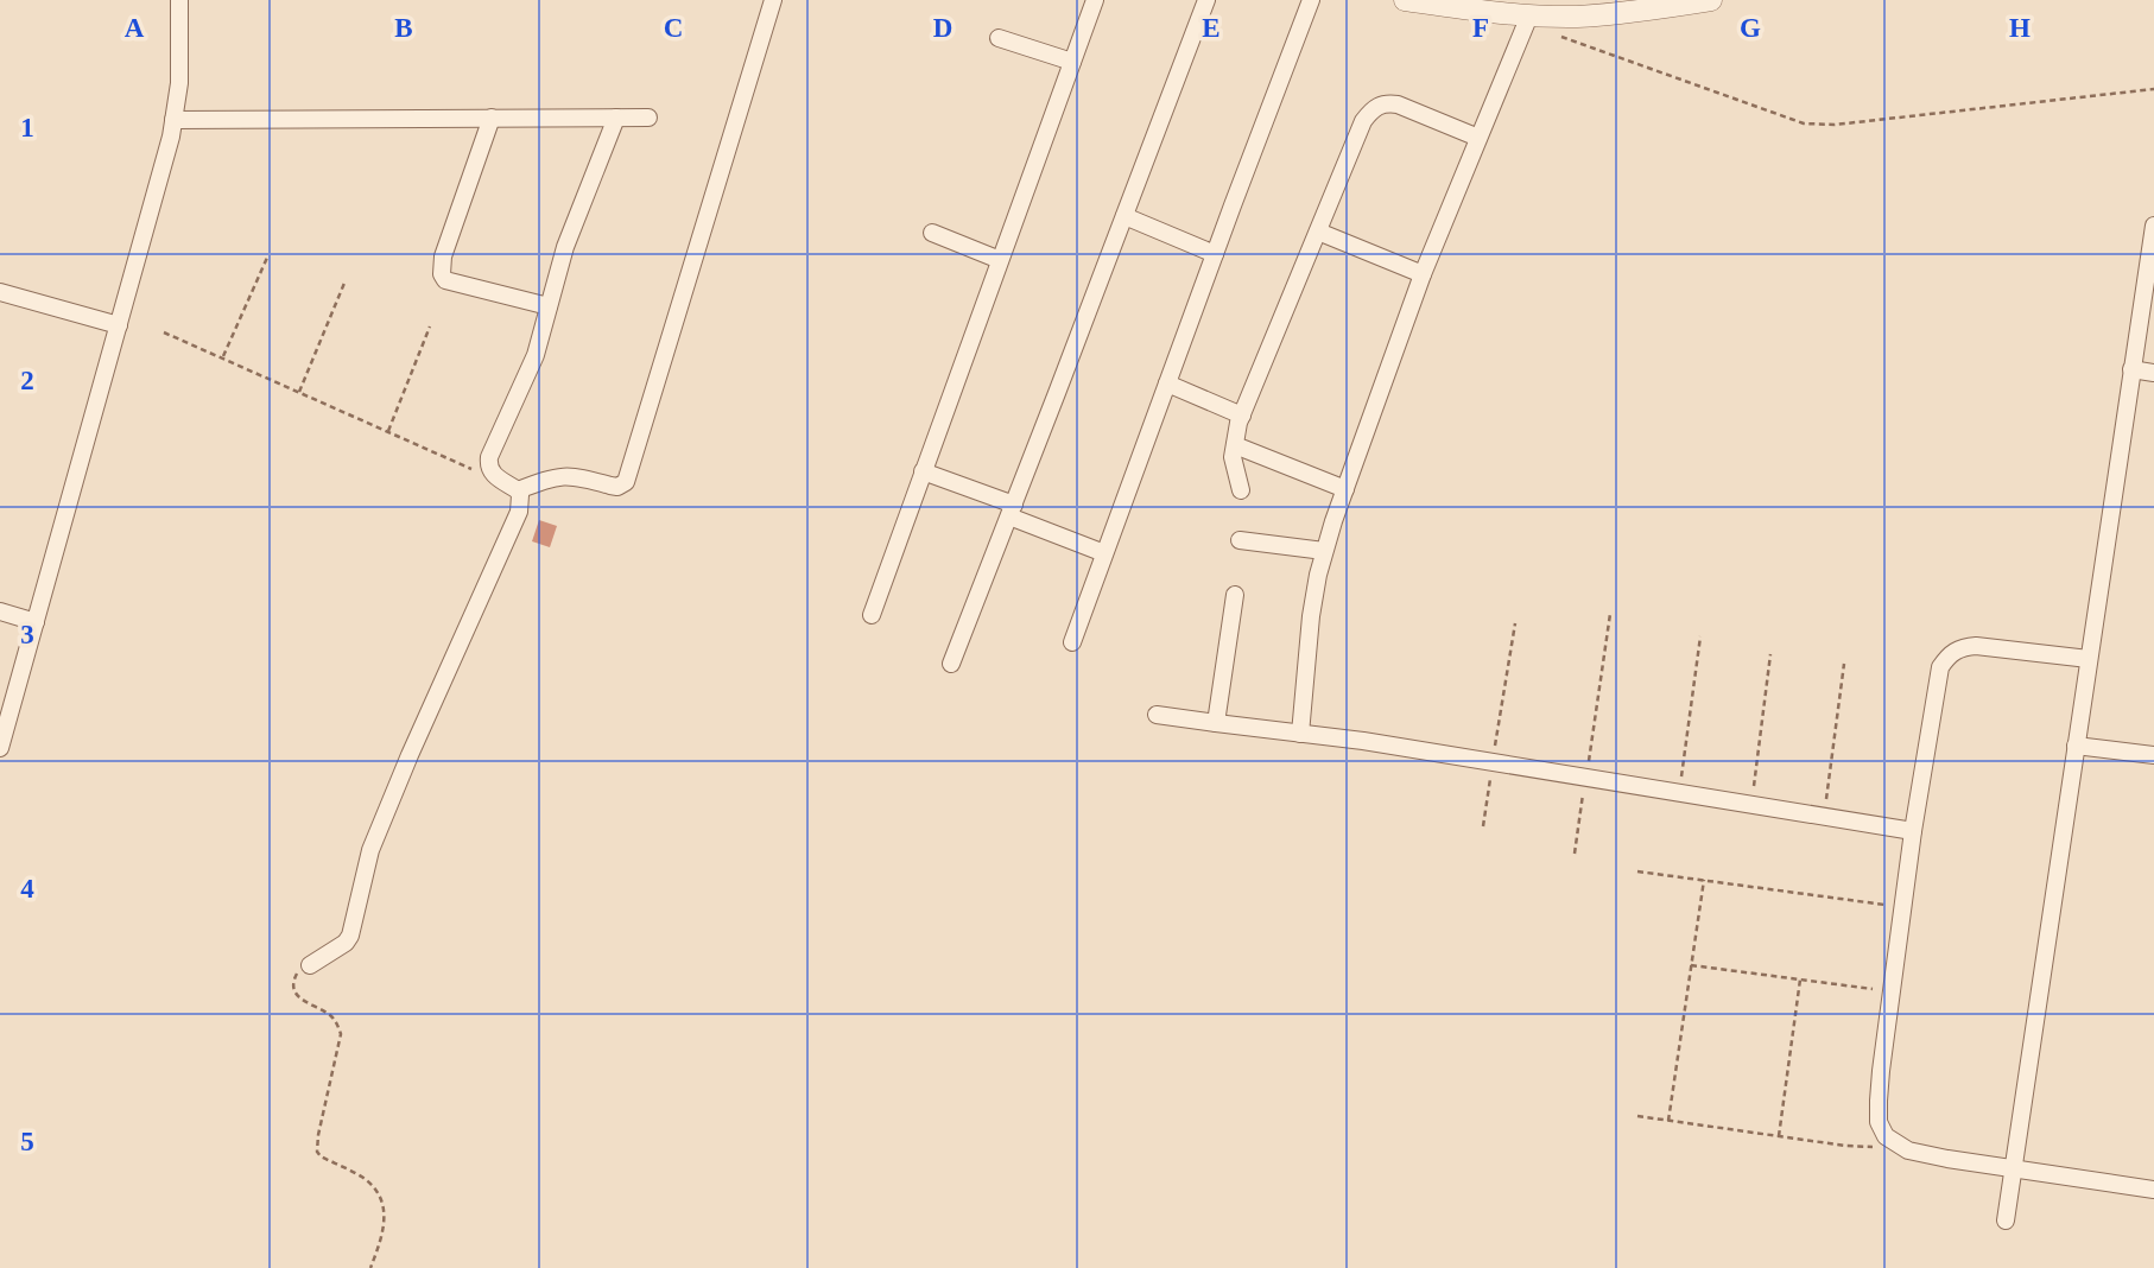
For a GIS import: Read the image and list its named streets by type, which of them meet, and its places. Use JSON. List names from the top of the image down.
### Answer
{
  "grid": {
    "columns": [
      "A",
      "B",
      "C",
      "D",
      "E",
      "F",
      "G",
      "H"
    ],
    "rows": [
      "1",
      "2",
      "3",
      "4",
      "5"
    ]
  }
}
